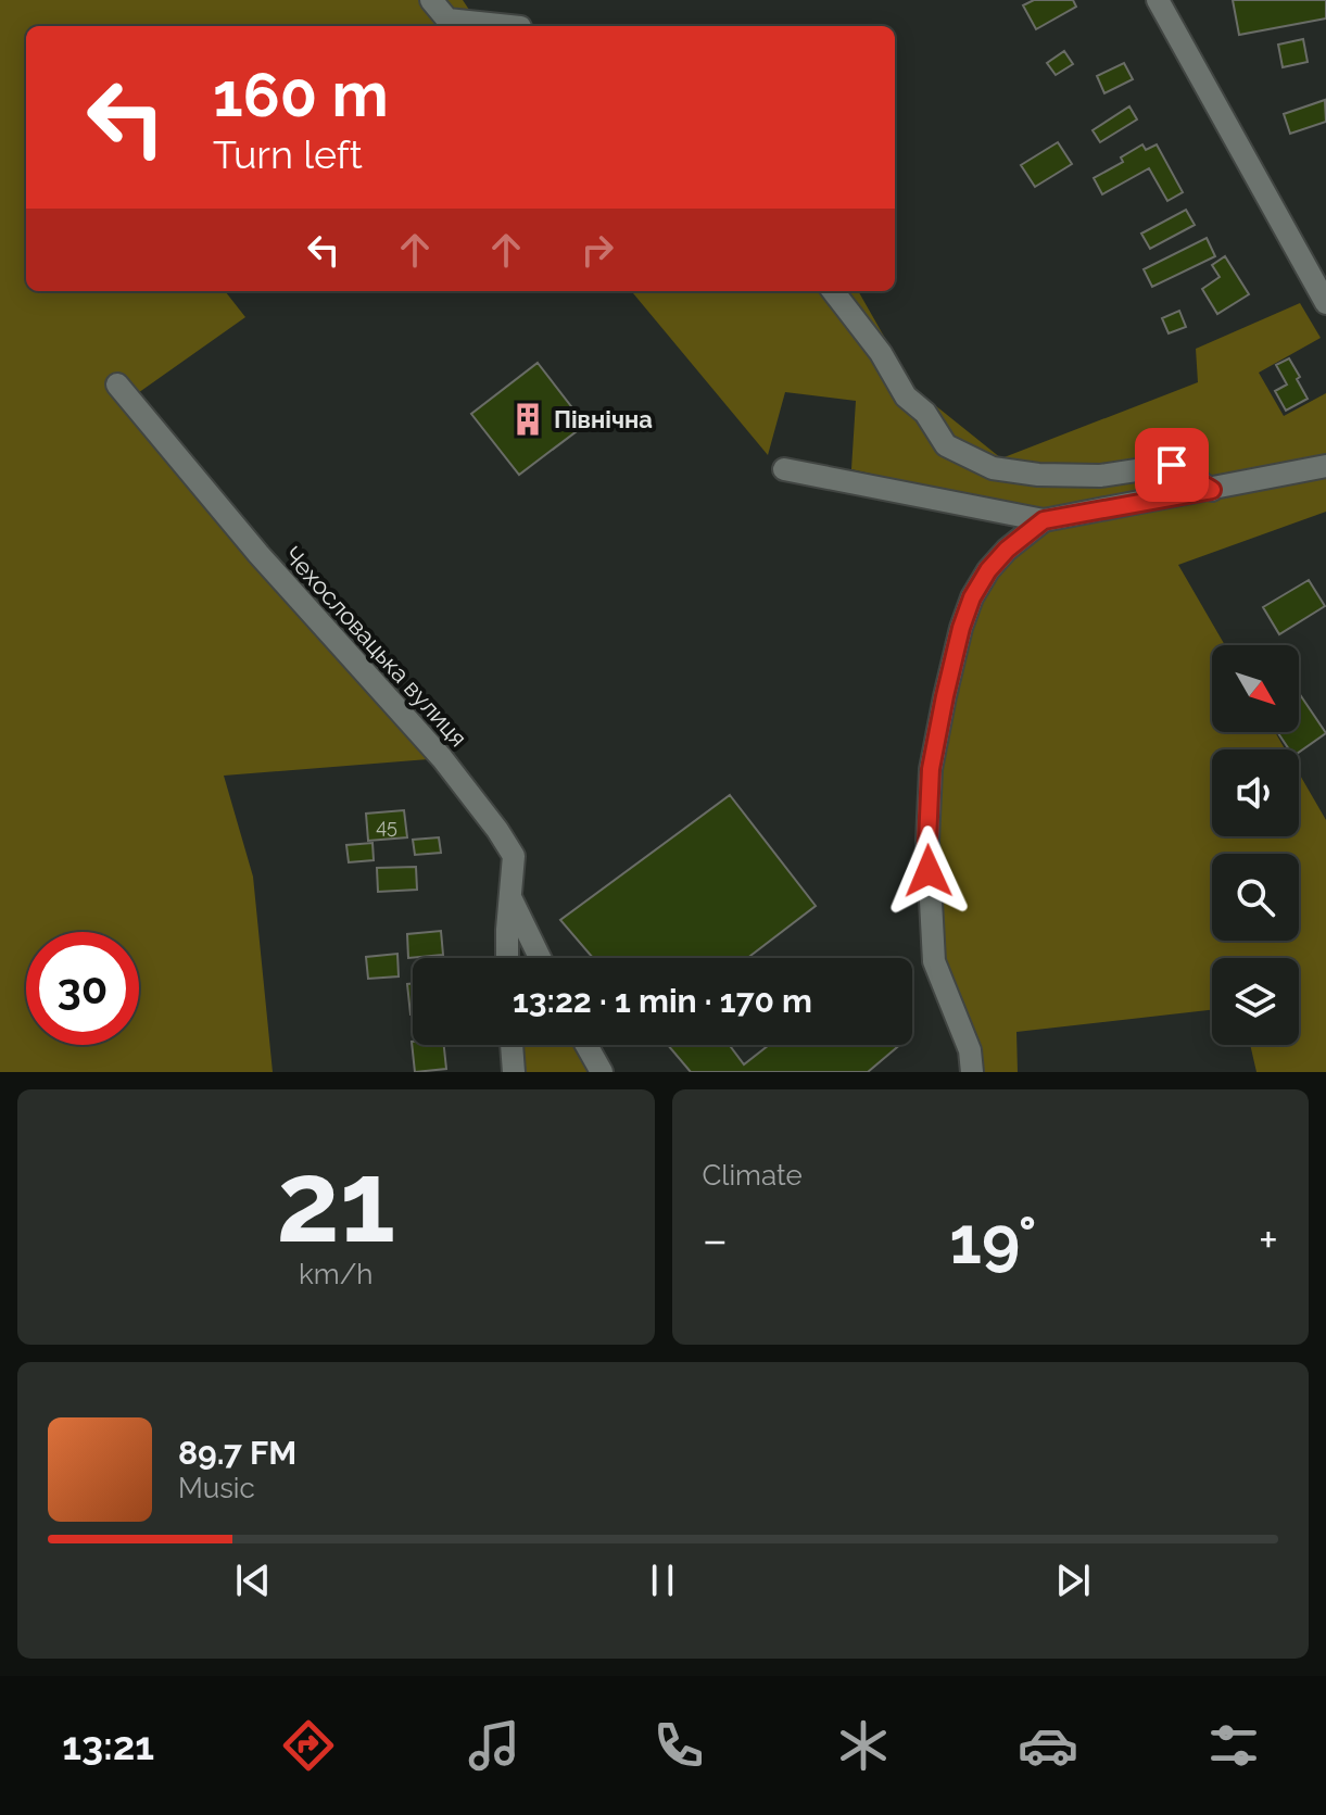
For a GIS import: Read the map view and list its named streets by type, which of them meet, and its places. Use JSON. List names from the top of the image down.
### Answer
{
  "streets": {
    "street": ["Чехословацька вулиця"]
  },
  "places": {
    "building": ["Північна"]
  },
  "house_numbers": ["45"],
  "north": "bottom right",
  "page": {
    "turn": ["160 m", "Turn left"],
    "limit": "30",
    "trip": "13:22 · 1 min · 170 m",
    "tile": [
      ["21", "km/h"],
      "Climate"
    ],
    "heat": ["−", "19°", "+"],
    "song": ["89.7 FM", "Music"],
    "tabs": "13:21"
  }
}
